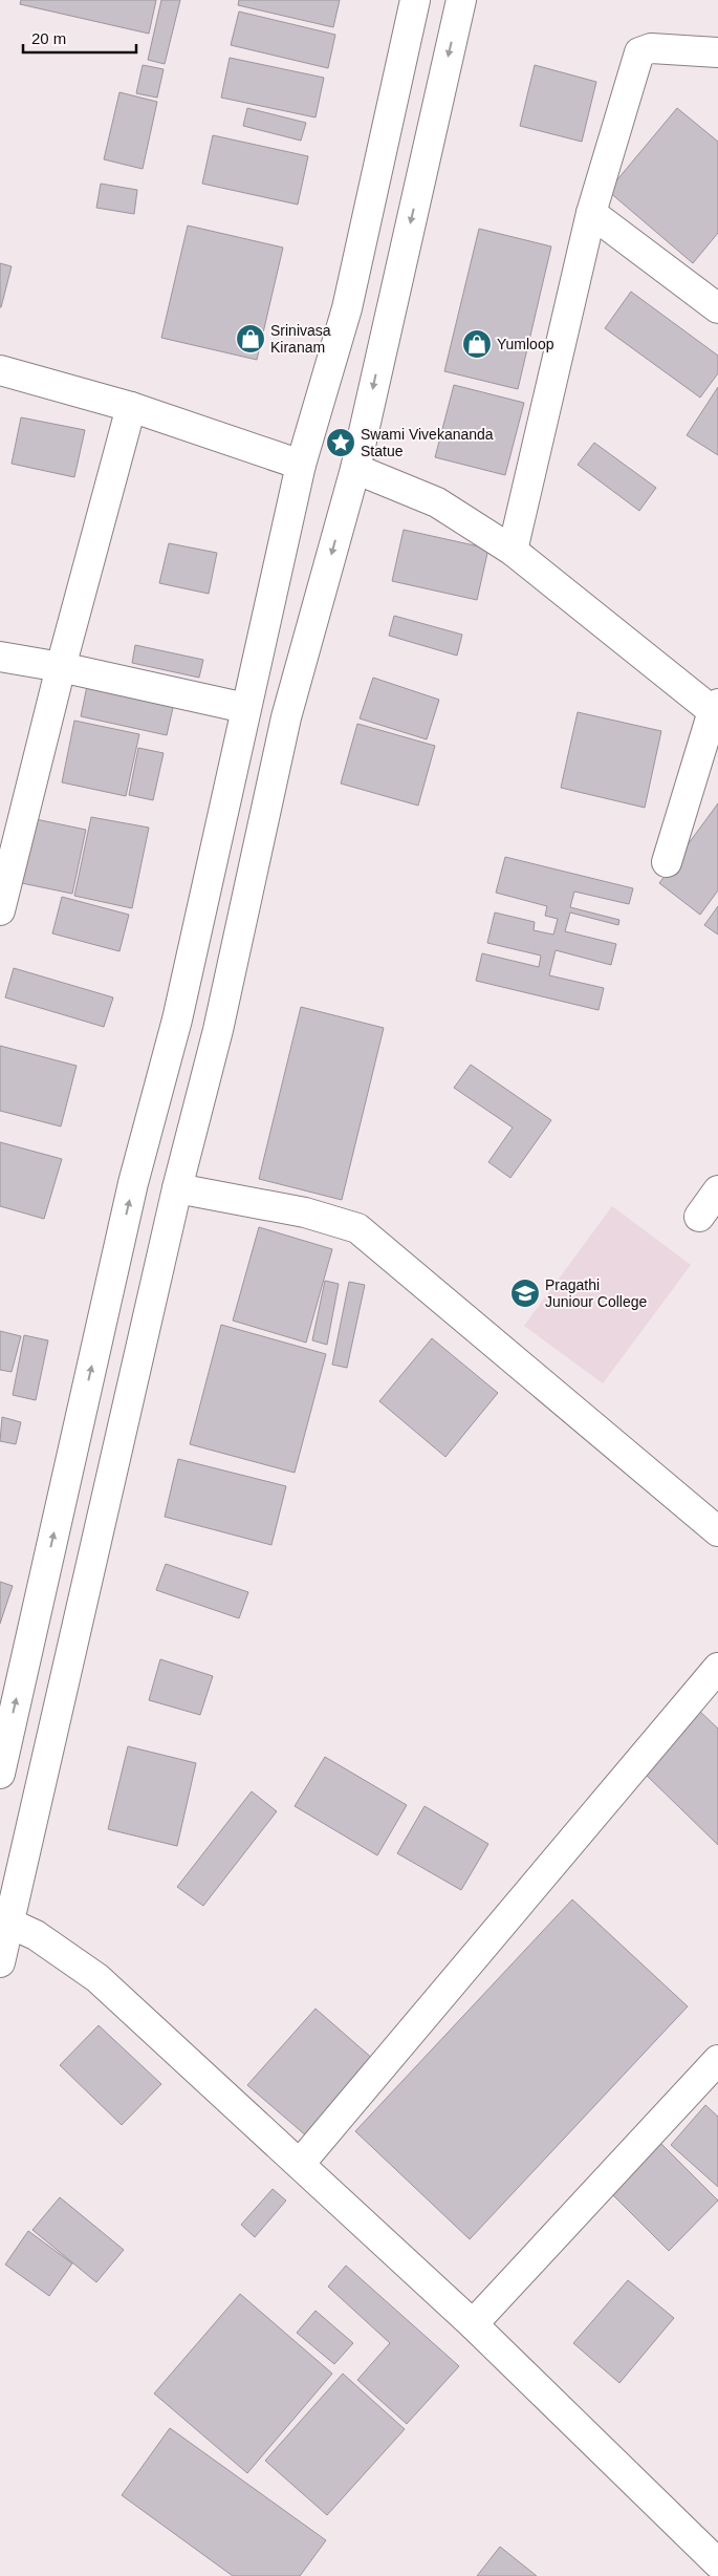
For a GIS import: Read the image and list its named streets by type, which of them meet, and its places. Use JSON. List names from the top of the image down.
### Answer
{
  "places": {
    "shop": ["Srinivasa Kiranam", "Yumloop"],
    "place": ["Swami Vivekananda Statue"],
    "school or university": ["Pragathi Juniour College"]
  },
  "scale_bar": "20 m"
}
